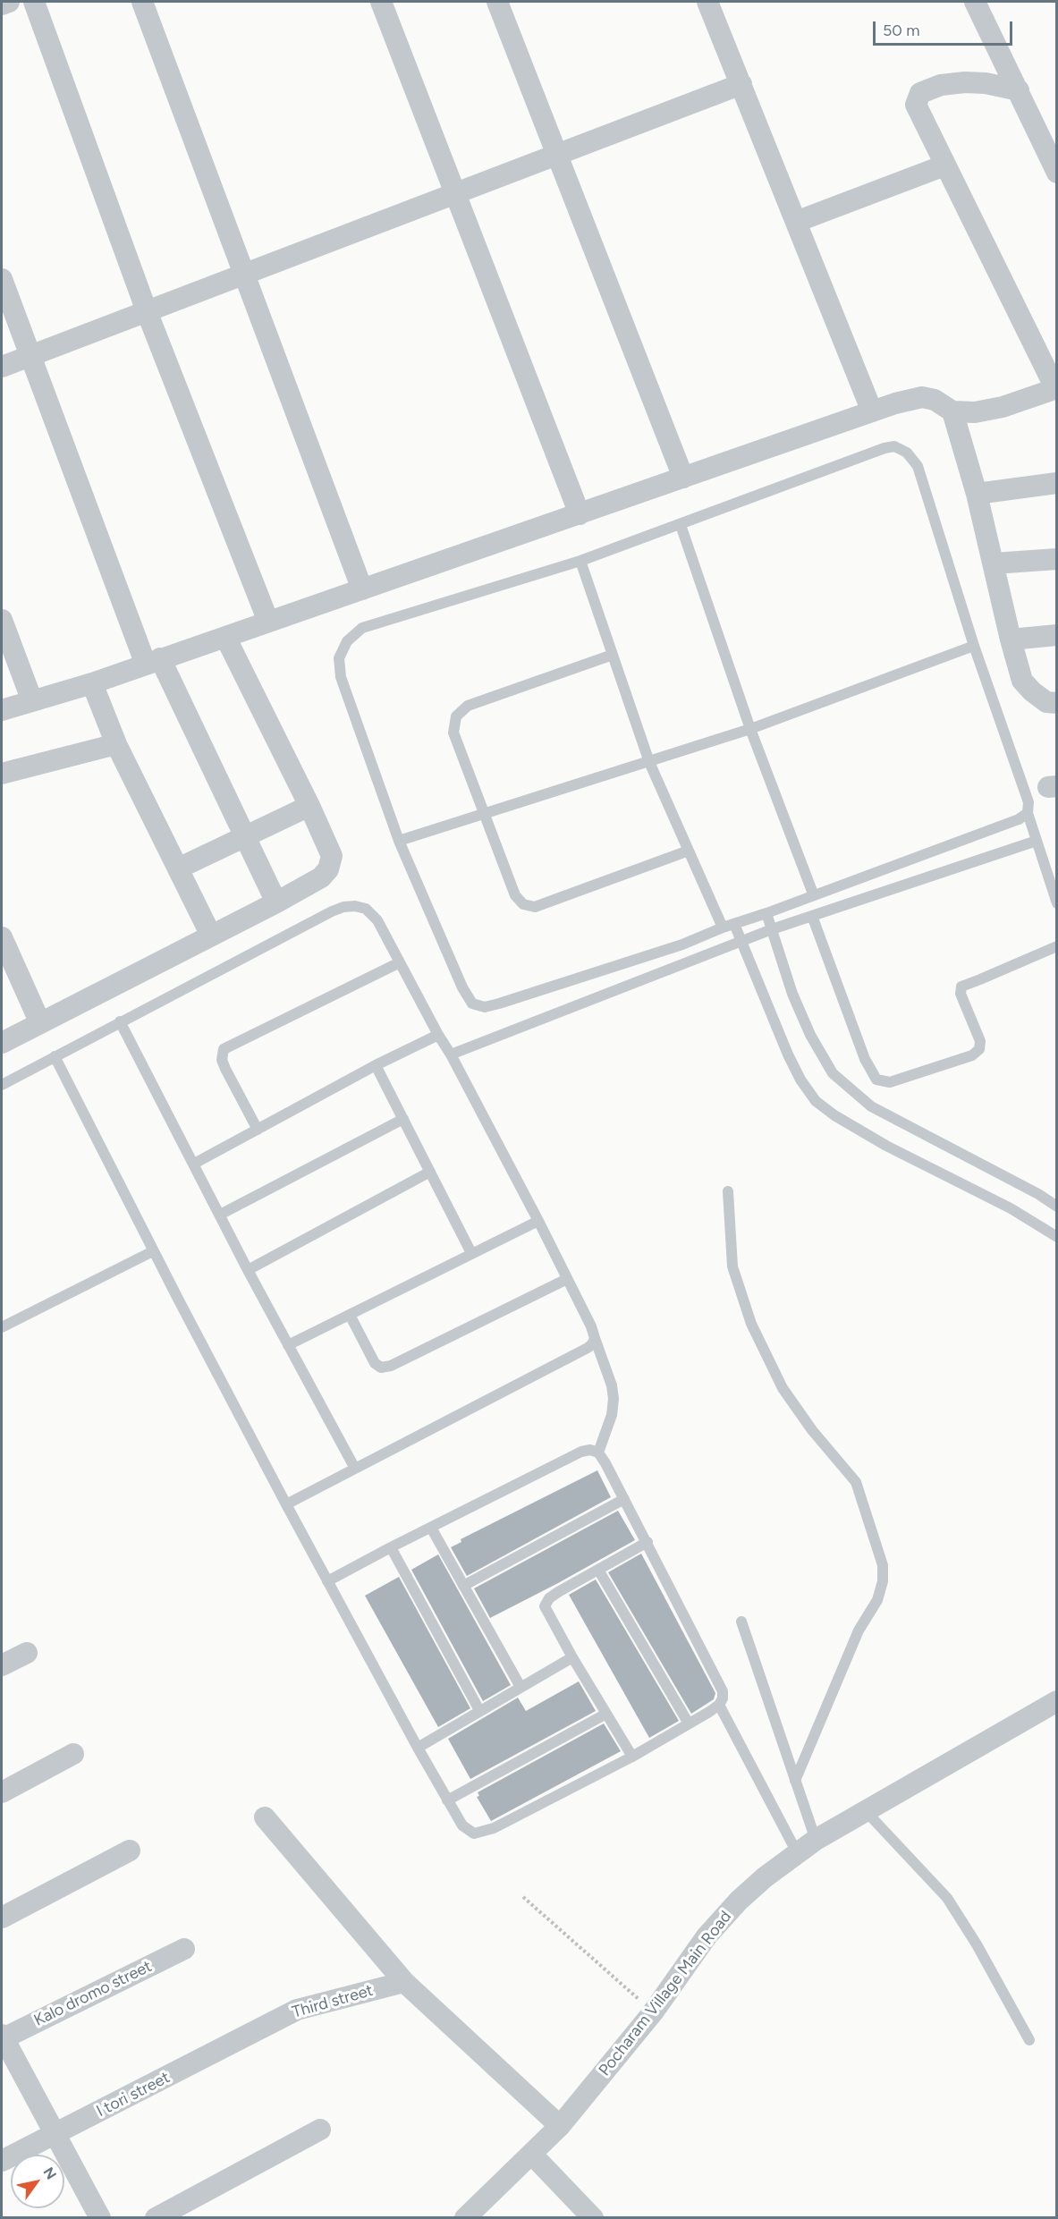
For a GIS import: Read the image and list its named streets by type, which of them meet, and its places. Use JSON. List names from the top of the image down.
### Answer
{
  "streets": {
    "street": [
      "Kalo dromo street",
      "Pocharam Village Main Road",
      "Third street",
      "I tori street"
    ]
  },
  "crossings": [
    ["Third street", "I tori street"]
  ],
  "scale_bar": "50 m",
  "north": "top right"
}
